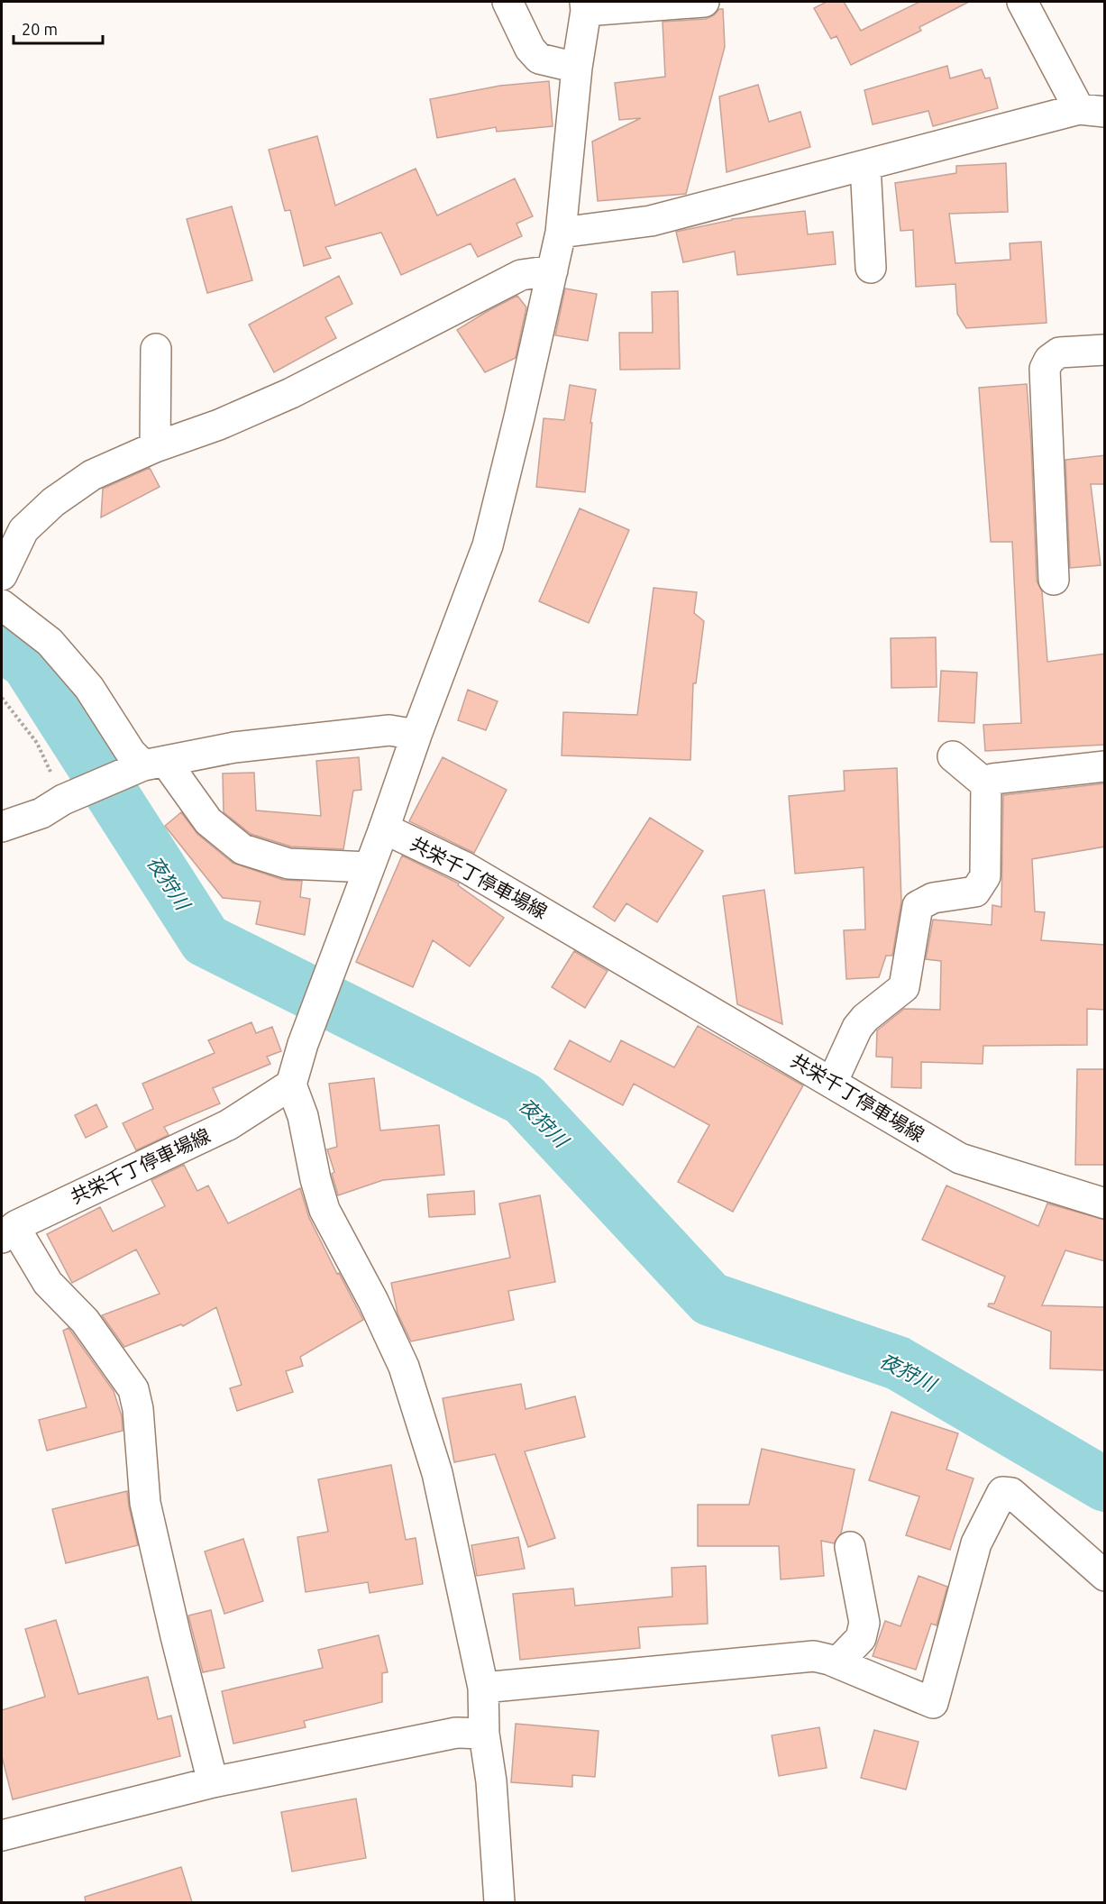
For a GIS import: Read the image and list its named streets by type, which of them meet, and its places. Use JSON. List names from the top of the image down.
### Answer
{
  "streets": {
    "street": ["共栄千丁停車場線"]
  },
  "water": ["夜狩川"],
  "scale_bar": "20 m"
}
